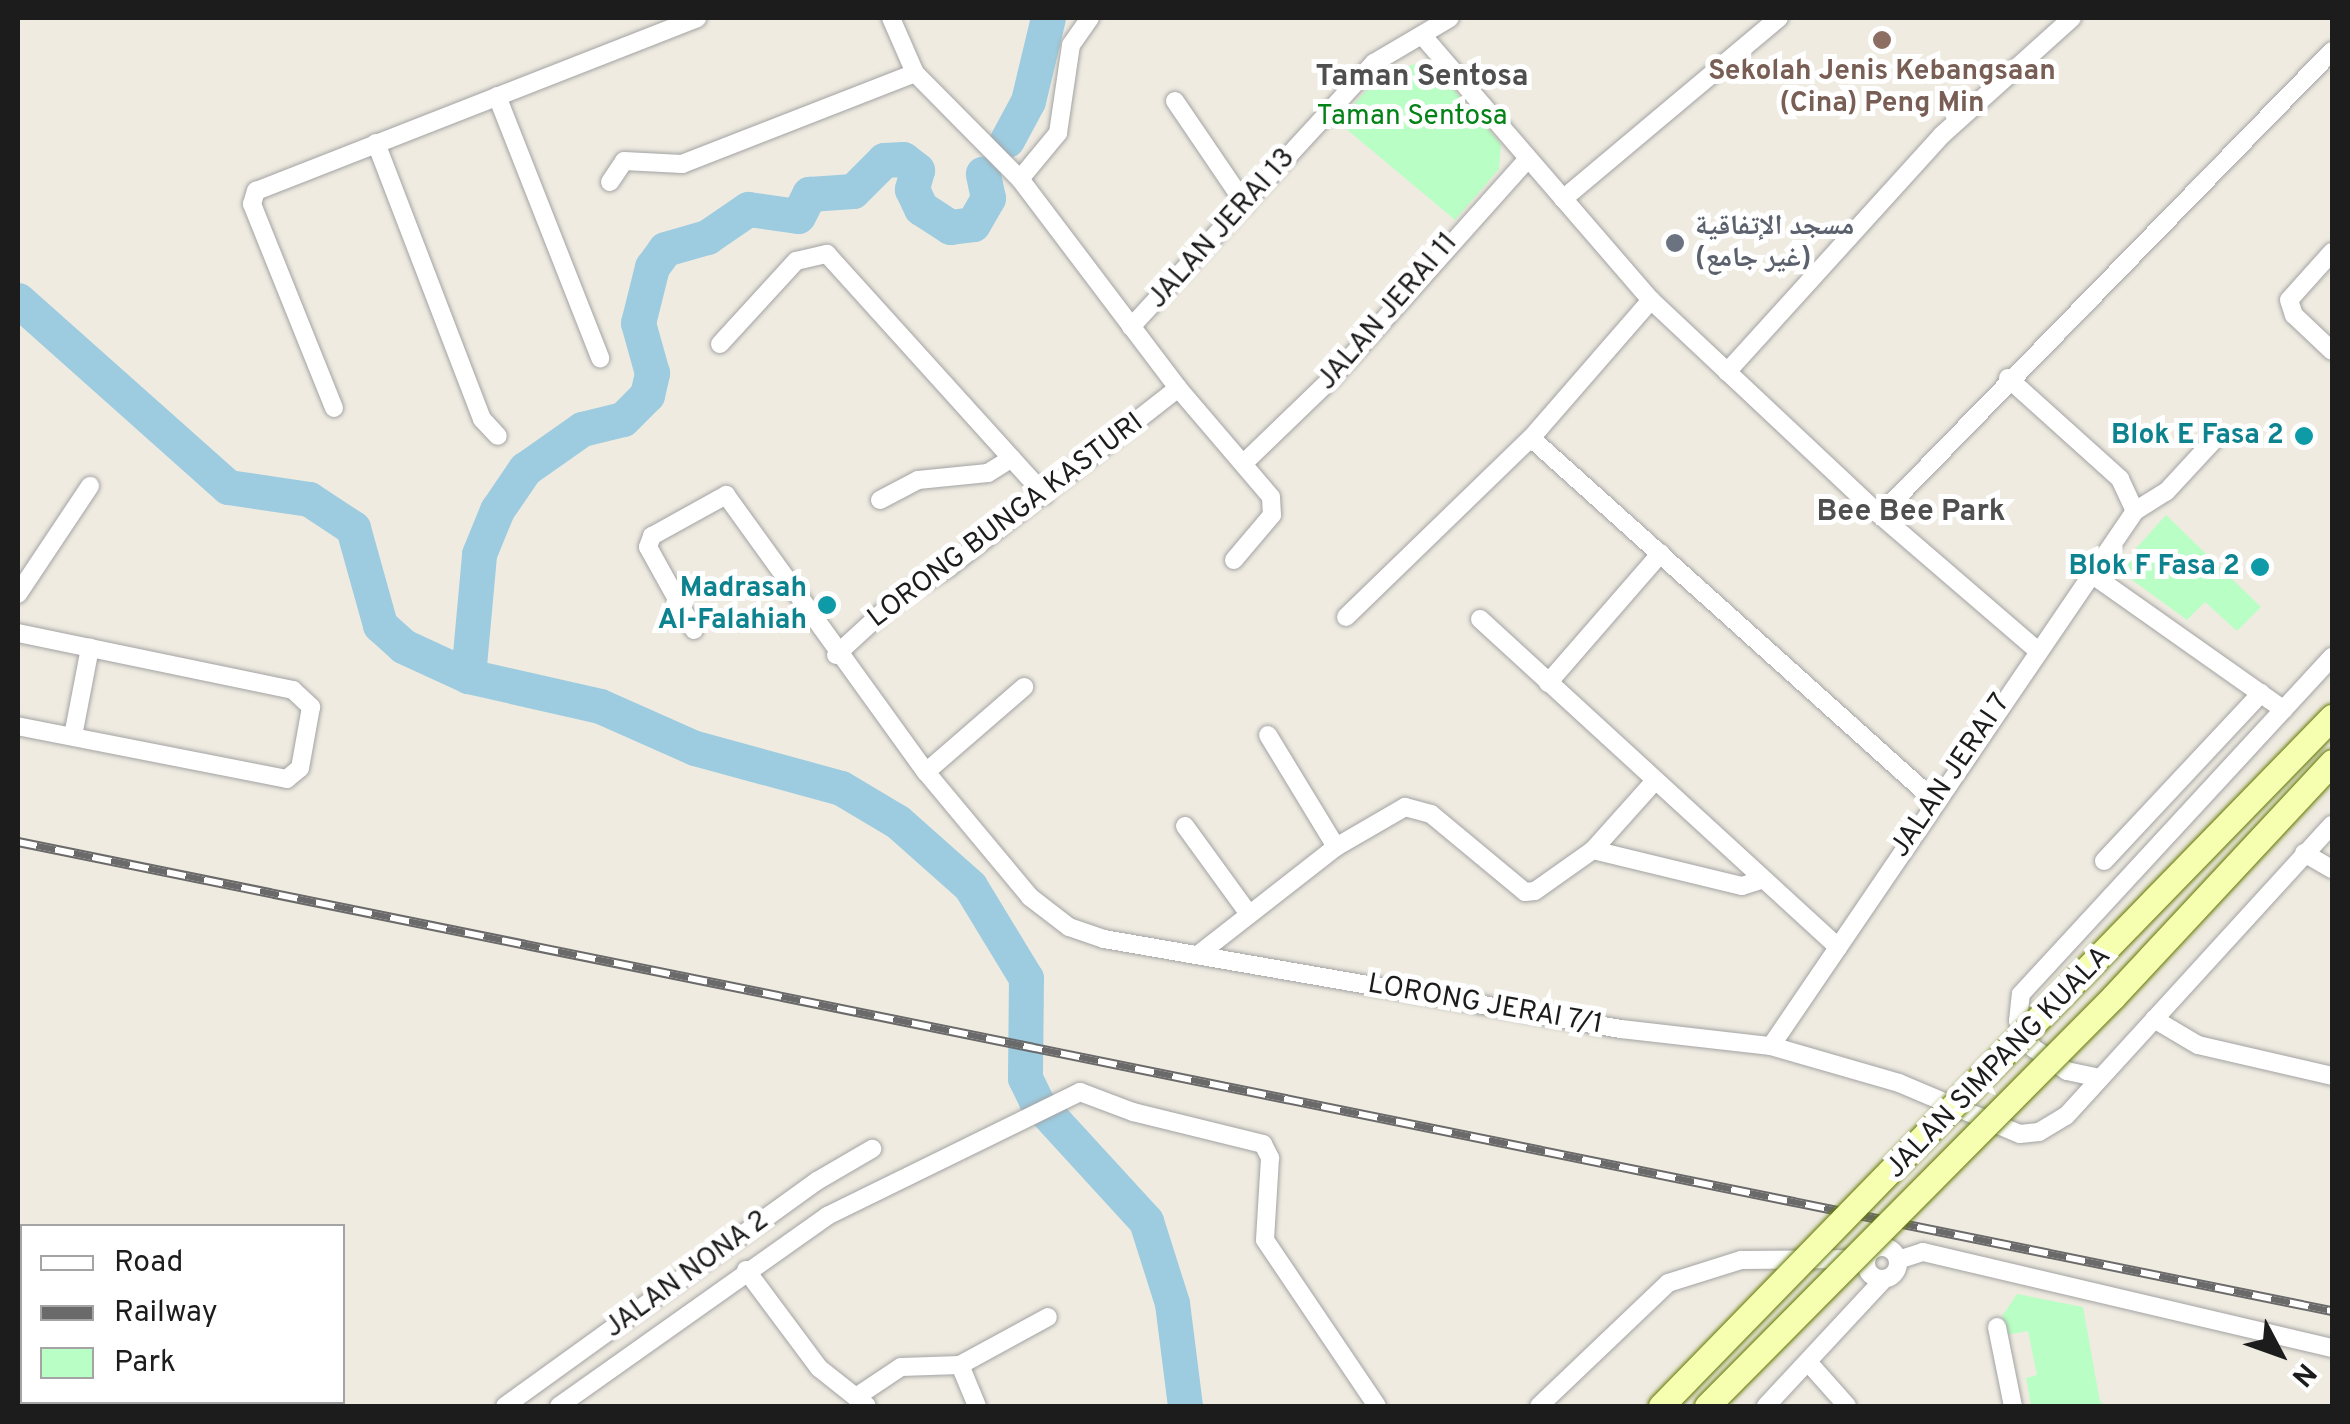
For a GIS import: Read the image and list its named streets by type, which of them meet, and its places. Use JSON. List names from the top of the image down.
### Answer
{
  "streets": {
    "main road": ["JALAN SIMPANG KUALA"],
    "street": [
      "JALAN JERAI 13",
      "JALAN JERAI 11",
      "LORONG BUNGA KASTURI",
      "JALAN JERAI 7",
      "LORONG JERAI 7/1",
      "JALAN NONA 2"
    ]
  },
  "crossings": [
    ["LORONG BUNGA KASTURI", "LORONG JERAI 7/1"],
    ["JALAN JERAI 7", "LORONG JERAI 7/1"]
  ],
  "districts": ["Taman Sentosa", "Bee Bee Park"],
  "parks": ["Taman Sentosa"],
  "places": [
    "Sekolah Jenis Kebangsaan (Cina) Peng Min",
    "مسجد الإتفاقية (غير جامع)",
    "Blok E Fasa 2",
    "Blok F Fasa 2",
    "Madrasah Al-Falahiah"
  ],
  "legend": ["Road", "Railway", "Park"],
  "north": "bottom right"
}
